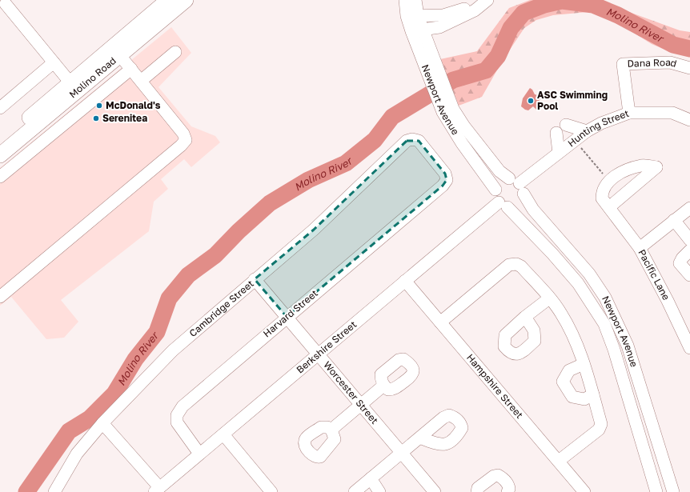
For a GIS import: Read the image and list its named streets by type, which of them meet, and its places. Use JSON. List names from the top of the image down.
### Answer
{
  "streets": {
    "main road": ["Molino Road"],
    "street": [
      "Dana Road",
      "Newport Avenue",
      "Hunting Street",
      "Pacific Lane",
      "Cambridge Street",
      "Harvard Street",
      "Berkshire Street",
      "Hampshire Street",
      "Worcester Street"
    ]
  },
  "crossings": [
    ["Dana Road", "Hunting Street"],
    ["Newport Avenue", "Hunting Street"],
    ["Newport Avenue", "Berkshire Street"],
    ["Hunting Street", "Berkshire Street"],
    ["Cambridge Street", "Harvard Street"],
    ["Cambridge Street", "Worcester Street"],
    ["Harvard Street", "Berkshire Street"],
    ["Harvard Street", "Worcester Street"],
    ["Berkshire Street", "Hampshire Street"],
    ["Berkshire Street", "Worcester Street"]
  ],
  "water": ["Molino River"],
  "places": ["ASC Swimming Pool", "McDonald's", "Serenitea"]
}
